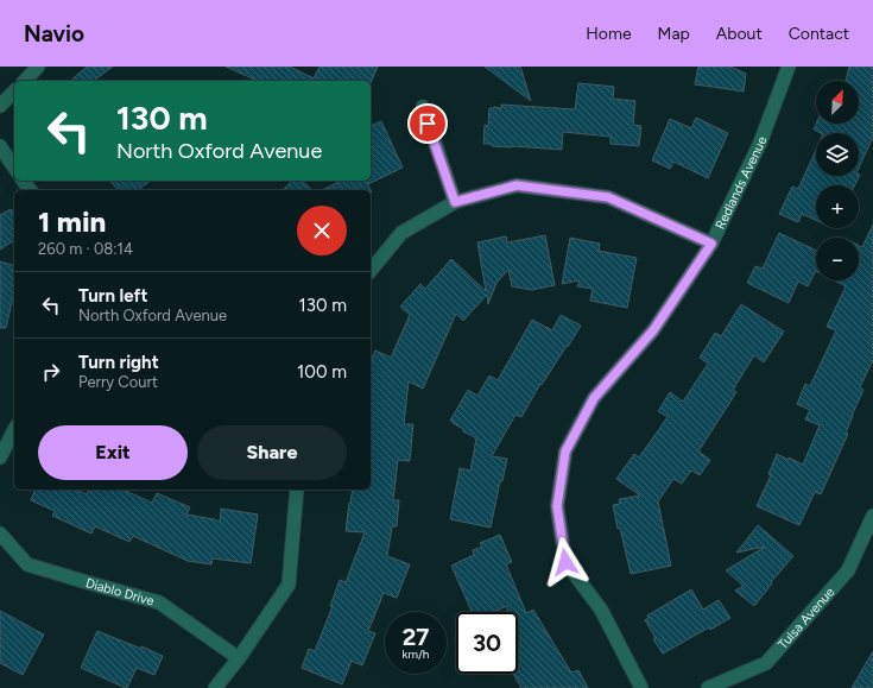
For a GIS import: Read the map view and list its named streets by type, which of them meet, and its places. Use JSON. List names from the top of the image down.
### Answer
{
  "streets": {
    "street": ["Redlands Avenue", "Diablo Drive", "Tulsa Avenue"]
  },
  "north": "top right",
  "page": {
    "header": "Navio",
    "nav": [
      "Home",
      "Map",
      "About",
      "Contact"
    ],
    "map_buttons": ["+", "−"],
    "turn": ["130 m", "North Oxford Avenue"],
    "heading": ["1 min", "260 m · 08:14"],
    "list": [
      {
        "name": "Turn left",
        "note": "North Oxford Avenue",
        "value": "130 m"
      },
      {
        "name": "Turn right",
        "note": "Perry Court",
        "value": "100 m"
      }
    ],
    "buttons": ["Exit", "Share"],
    "speed": "27 km/h",
    "limit": "30"
  }
}
